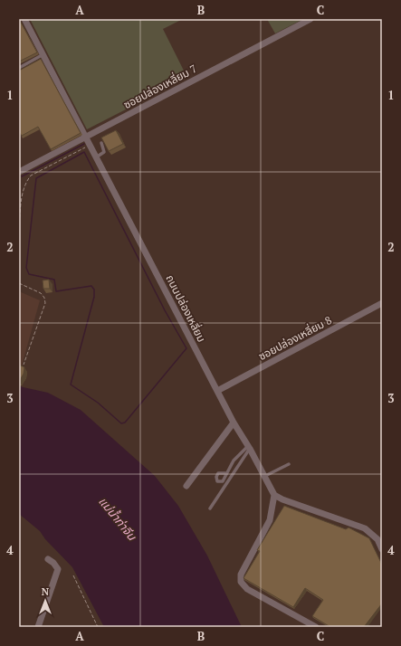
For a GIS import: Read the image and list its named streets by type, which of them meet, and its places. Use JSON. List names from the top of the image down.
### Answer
{
  "streets": {
    "street": ["ซอยปล่องเหลี่ยม 7", "ถนนปล่องเหลี่ยม", "ซอยปล่องเหลี่ยม 8"]
  },
  "crossings": [
    ["ซอยปล่องเหลี่ยม 7", "ถนนปล่องเหลี่ยม"],
    ["ถนนปล่องเหลี่ยม", "ซอยปล่องเหลี่ยม 8"]
  ],
  "water": ["แม่น้ำท่าจีน"],
  "north": "top",
  "grid": {
    "columns": ["A", "B", "C"],
    "rows": [
      "1",
      "2",
      "3",
      "4"
    ]
  }
}
